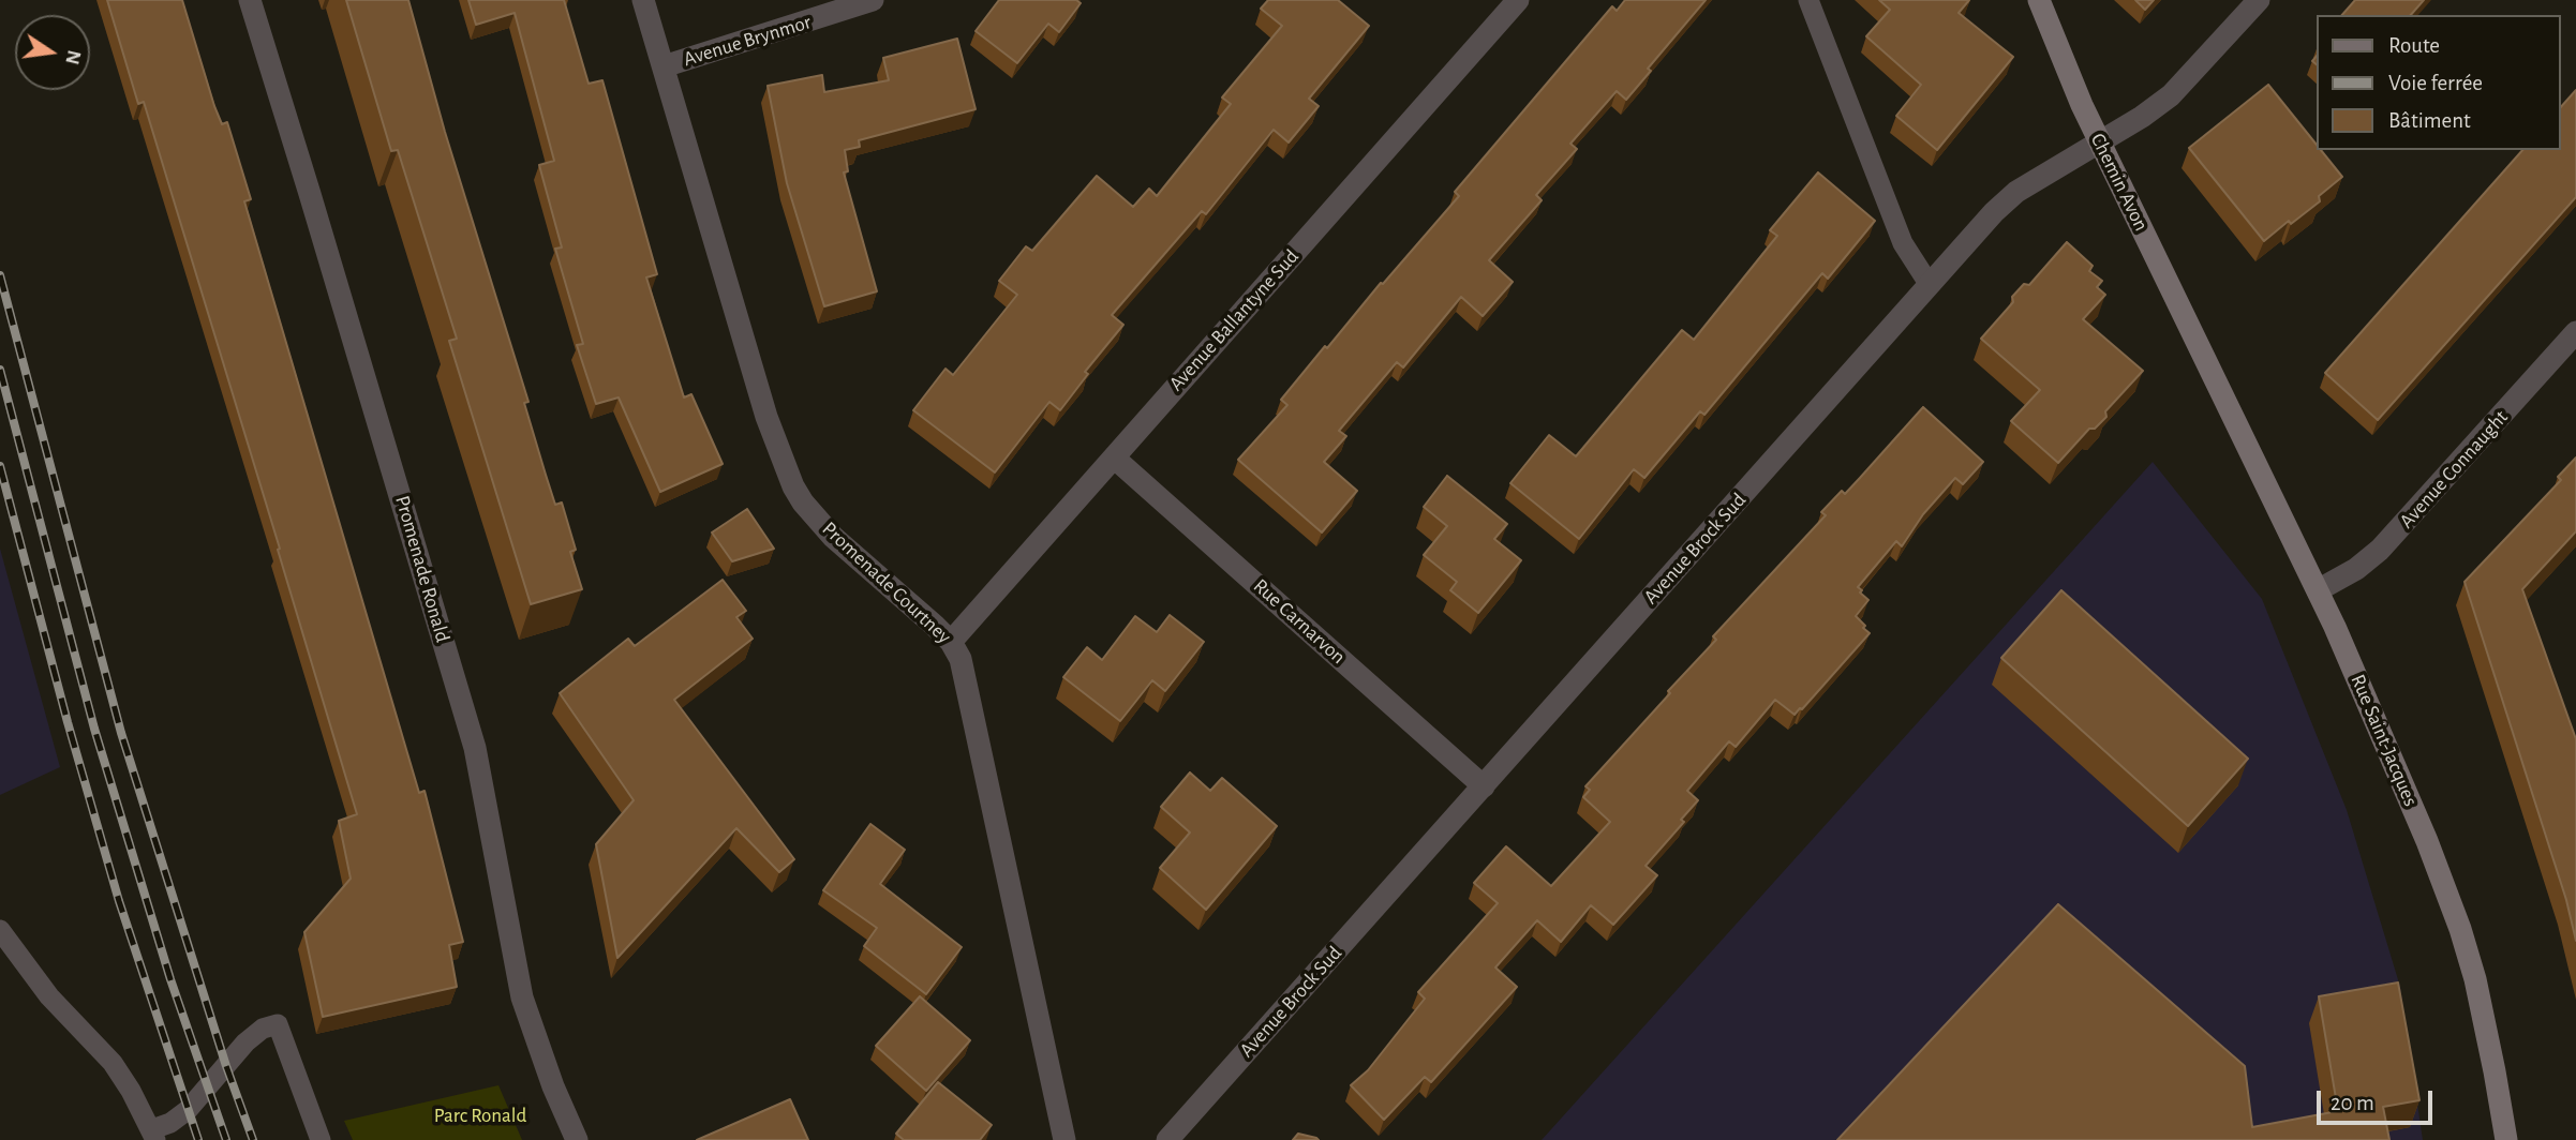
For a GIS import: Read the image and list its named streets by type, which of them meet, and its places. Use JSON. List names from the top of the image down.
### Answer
{
  "streets": {
    "main road": ["Chemin Avon", "Rue Saint-Jacques"],
    "street": [
      "Avenue Brynmor",
      "Avenue Ballantyne Sud",
      "Avenue Connaught",
      "Avenue Brock Sud",
      "Promenade Ronald",
      "Promenade Courtney",
      "Rue Carnarvon"
    ]
  },
  "crossings": [
    ["Avenue Brynmor", "Promenade Courtney"],
    ["Chemin Avon", "Avenue Brock Sud"],
    ["Chemin Avon", "Rue Saint-Jacques"],
    ["Avenue Ballantyne Sud", "Promenade Courtney"],
    ["Avenue Ballantyne Sud", "Rue Carnarvon"],
    ["Avenue Connaught", "Rue Saint-Jacques"],
    ["Avenue Brock Sud", "Rue Carnarvon"]
  ],
  "parks": ["Parc Ronald"],
  "legend": ["Route", "Voie ferrée", "Bâtiment"],
  "scale_bar": "20 m",
  "north": "right"
}
